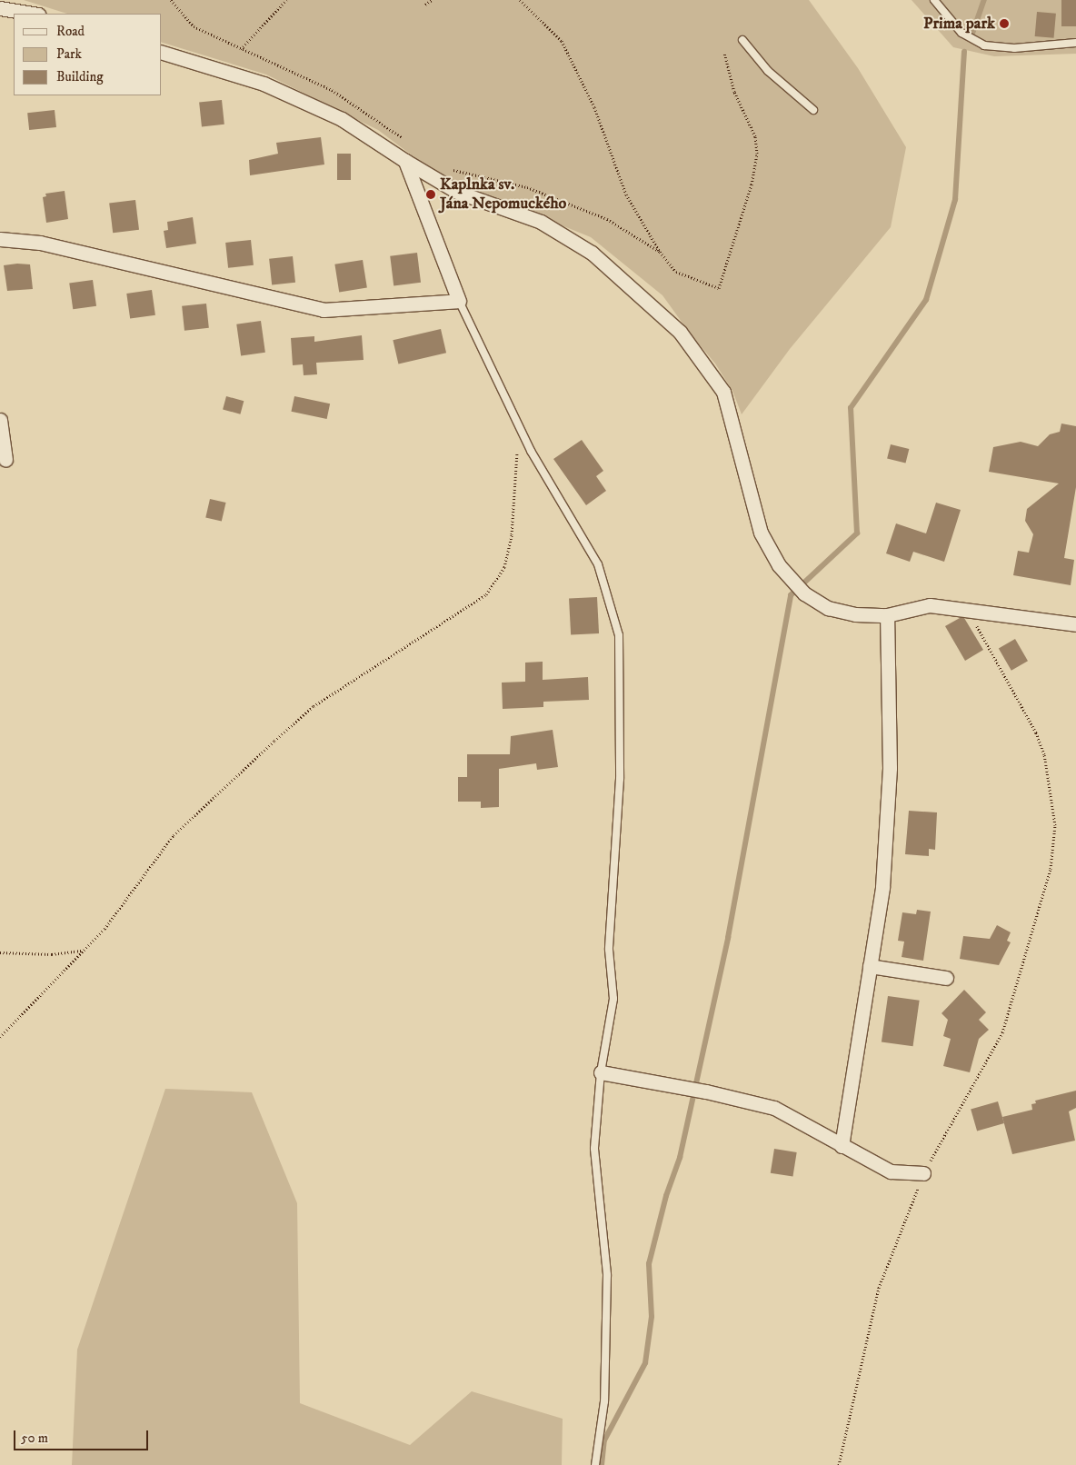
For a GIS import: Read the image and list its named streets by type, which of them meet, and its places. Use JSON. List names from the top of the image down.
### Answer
{
  "places": ["Prima park", "Kaplnka sv. Jána Nepomuckého"],
  "legend": ["Road", "Park", "Building"],
  "scale_bar": "50 m"
}
